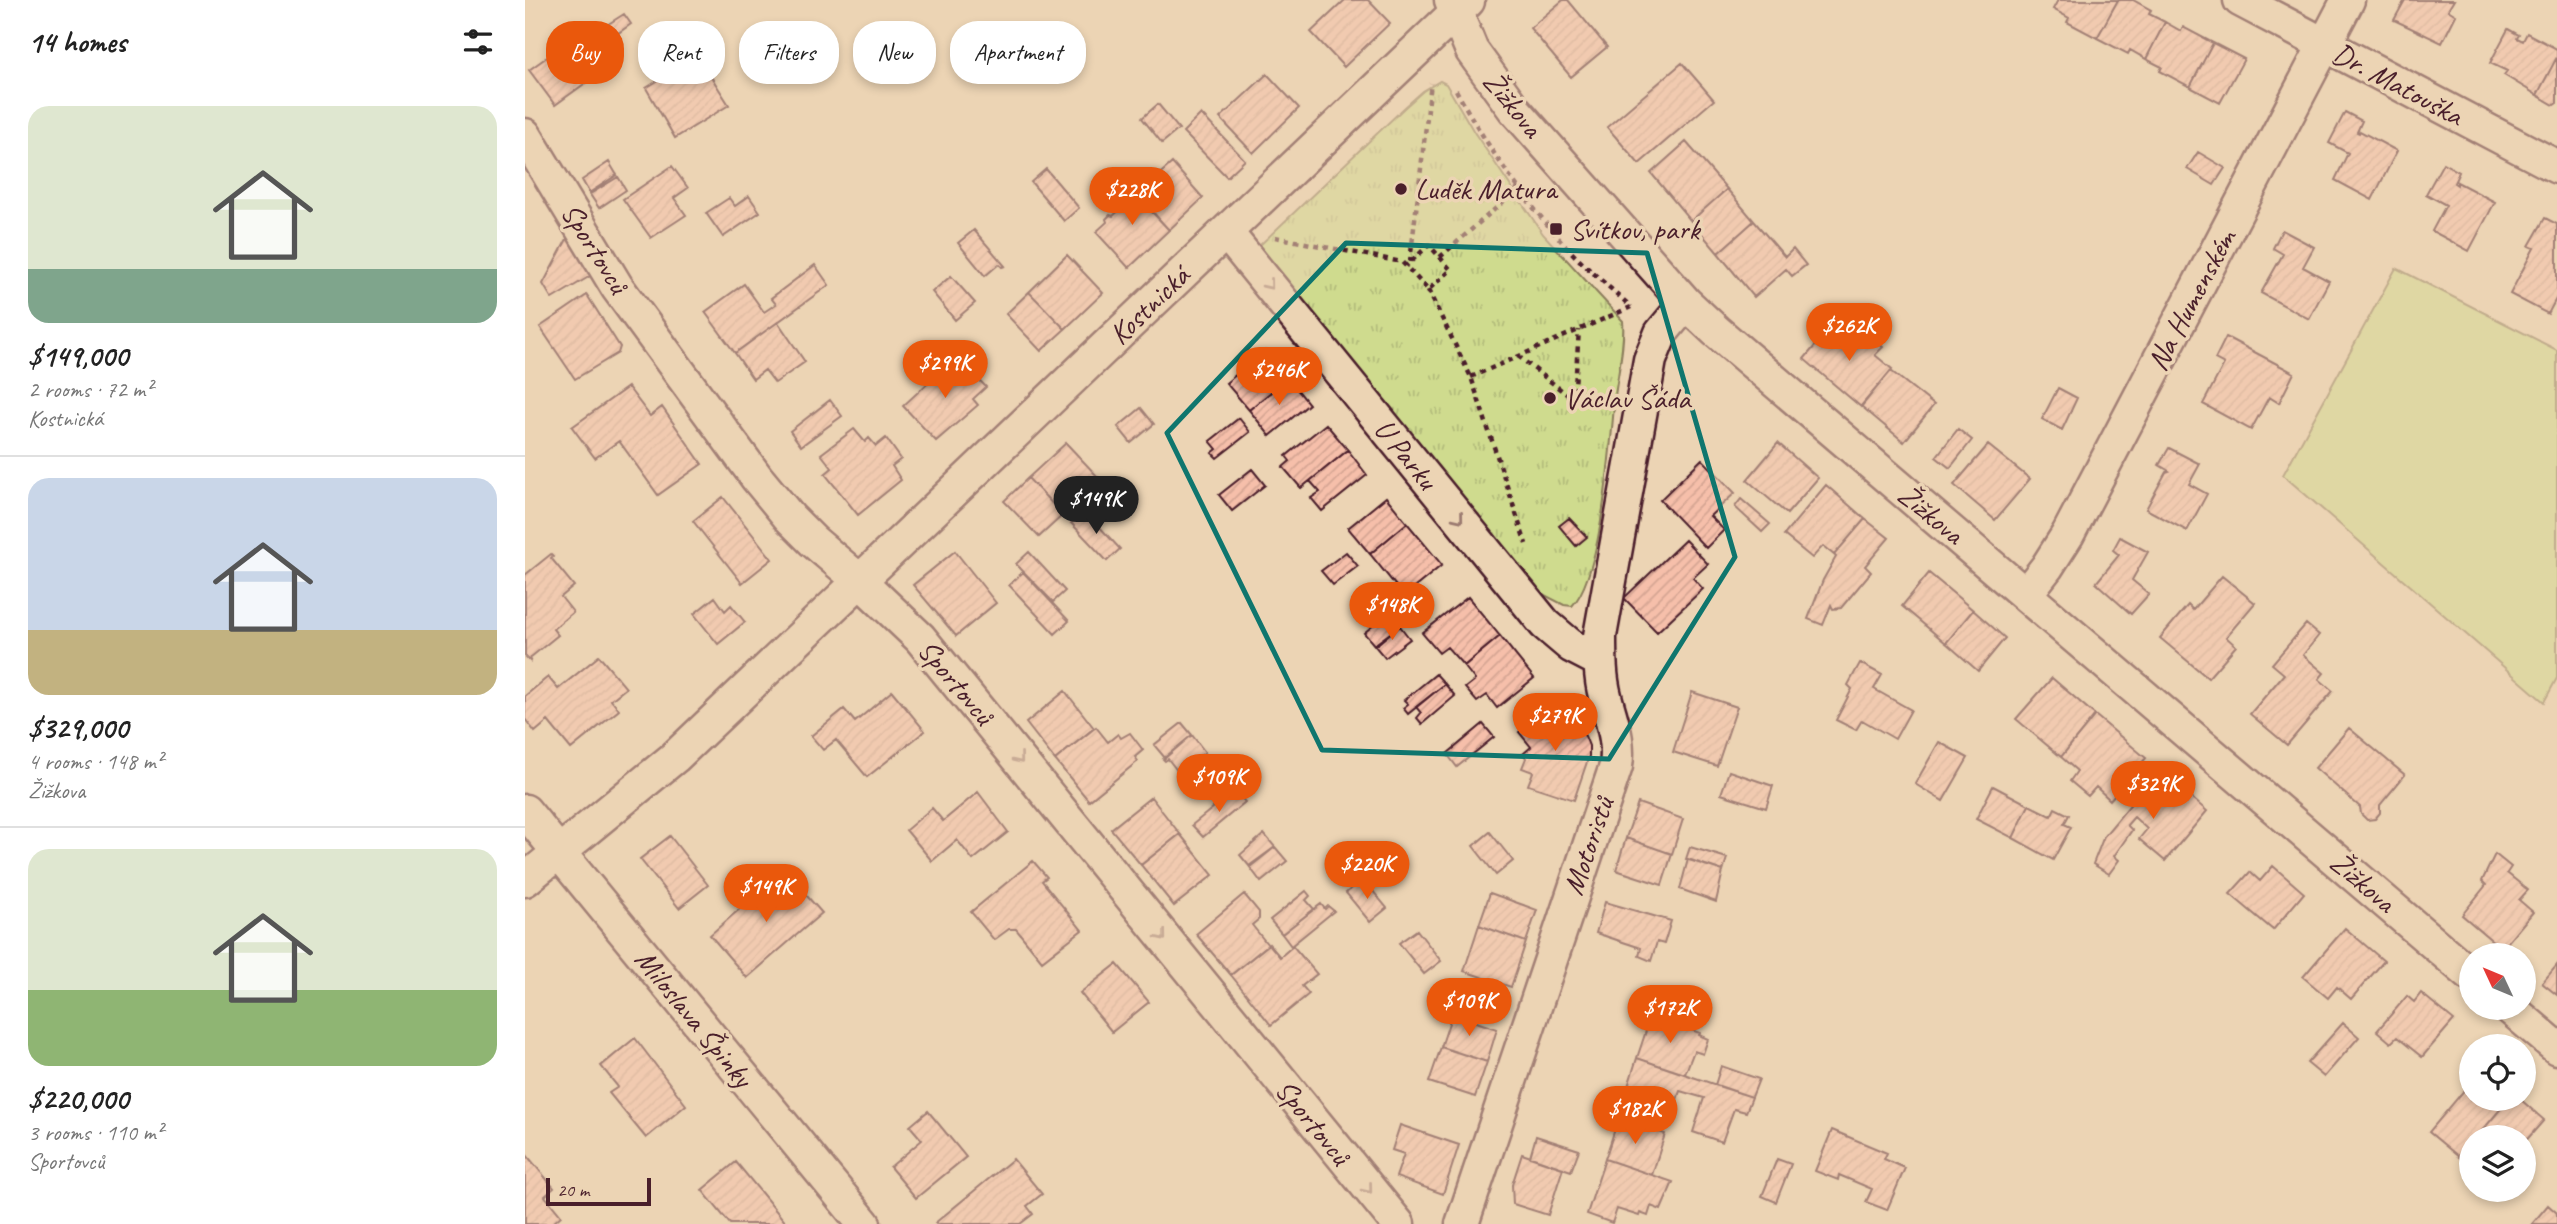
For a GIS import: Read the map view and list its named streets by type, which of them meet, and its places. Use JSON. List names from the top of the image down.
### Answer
{
  "streets": {
    "street": [
      "Dr. Matouška",
      "Žižkova",
      "Sportovců",
      "Na Humenském",
      "Kostnická",
      "U Parku",
      "Motoristů",
      "Miloslava Špinky"
    ]
  },
  "crossings": [
    ["Dr. Matouška", "Na Humenském"],
    ["Žižkova", "Na Humenském"],
    ["Žižkova", "Kostnická"],
    ["Žižkova", "Motoristů"],
    ["Sportovců", "Kostnická"],
    ["Kostnická", "U Parku"],
    ["Kostnická", "Miloslava Špinky"],
    ["U Parku", "Motoristů"]
  ],
  "one_way": ["Sportovců", "U Parku"],
  "places": {
    "other": ["Luděk Matura", "Václav Šáda"],
    "transit": ["Svítkov, park"]
  },
  "scale_bar": "20 m",
  "north": "top left",
  "page": {
    "heading": "14 homes",
    "chip": [
      "Buy",
      "Rent",
      "Filters",
      "New",
      "Apartment"
    ],
    "list": [
      {
        "name": "$149,000",
        "note": "2 rooms · 72 m² · Kostnická"
      },
      {
        "name": "$329,000",
        "note": "4 rooms · 148 m² · Žižkova"
      },
      {
        "name": "$220,000",
        "note": "3 rooms · 110 m² · Sportovců"
      }
    ],
    "price": [
      "$228K",
      "$262K",
      "$299K",
      "$246K",
      "$149K",
      "$148K",
      "$279K",
      "$109K",
      "$329K",
      "$220K",
      "$149K",
      "$109K",
      "$172K",
      "$182K"
    ],
    "scale": "20 m"
  }
}
